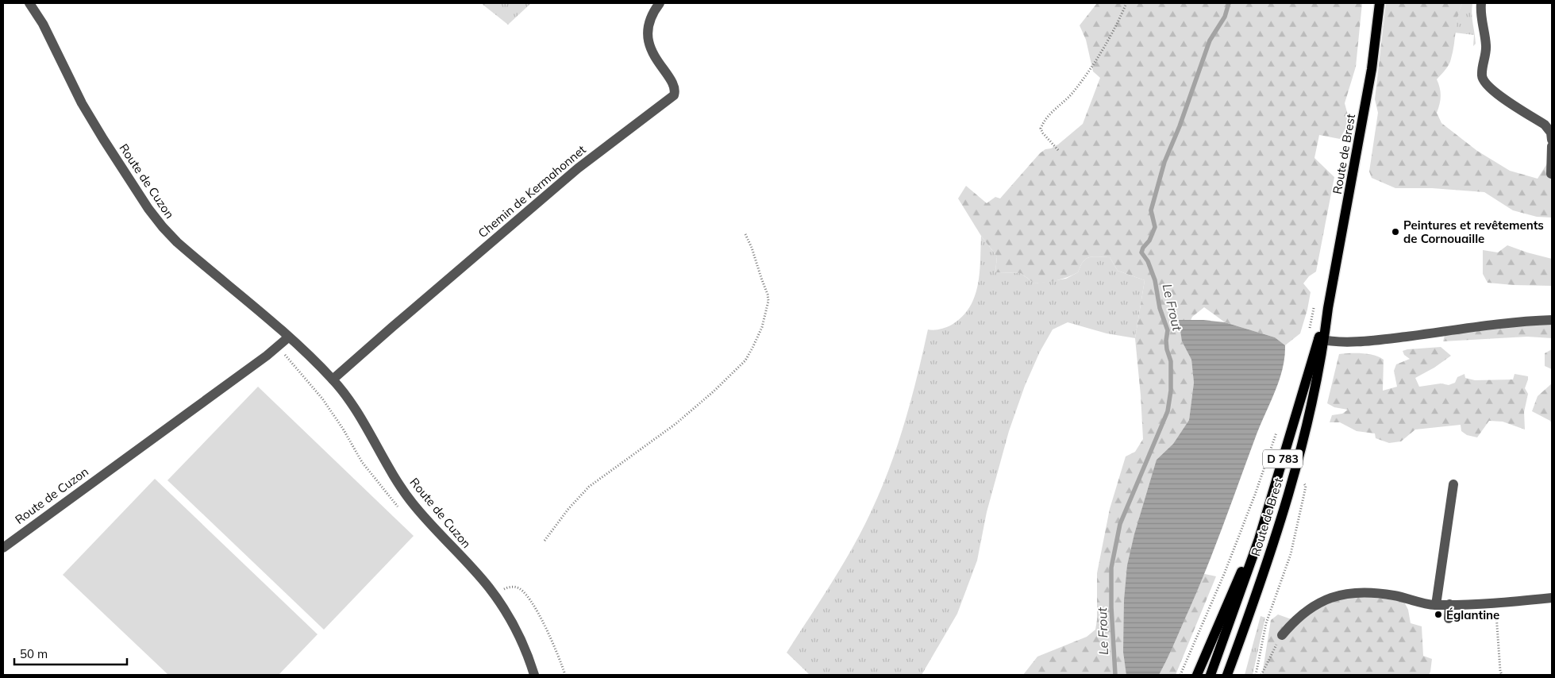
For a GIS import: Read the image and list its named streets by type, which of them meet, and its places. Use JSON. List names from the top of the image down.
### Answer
{
  "streets": {
    "main road": ["Route de Brest", "D 783"],
    "street": ["Route de Cuzon", "Chemin de Kermahonnet"]
  },
  "crossings": [
    ["Route de Cuzon", "Chemin de Kermahonnet"]
  ],
  "water": ["Le Frout"],
  "places": ["Peintures et revêtements de Cornouaille", "Églantine"],
  "scale_bar": "50 m"
}
